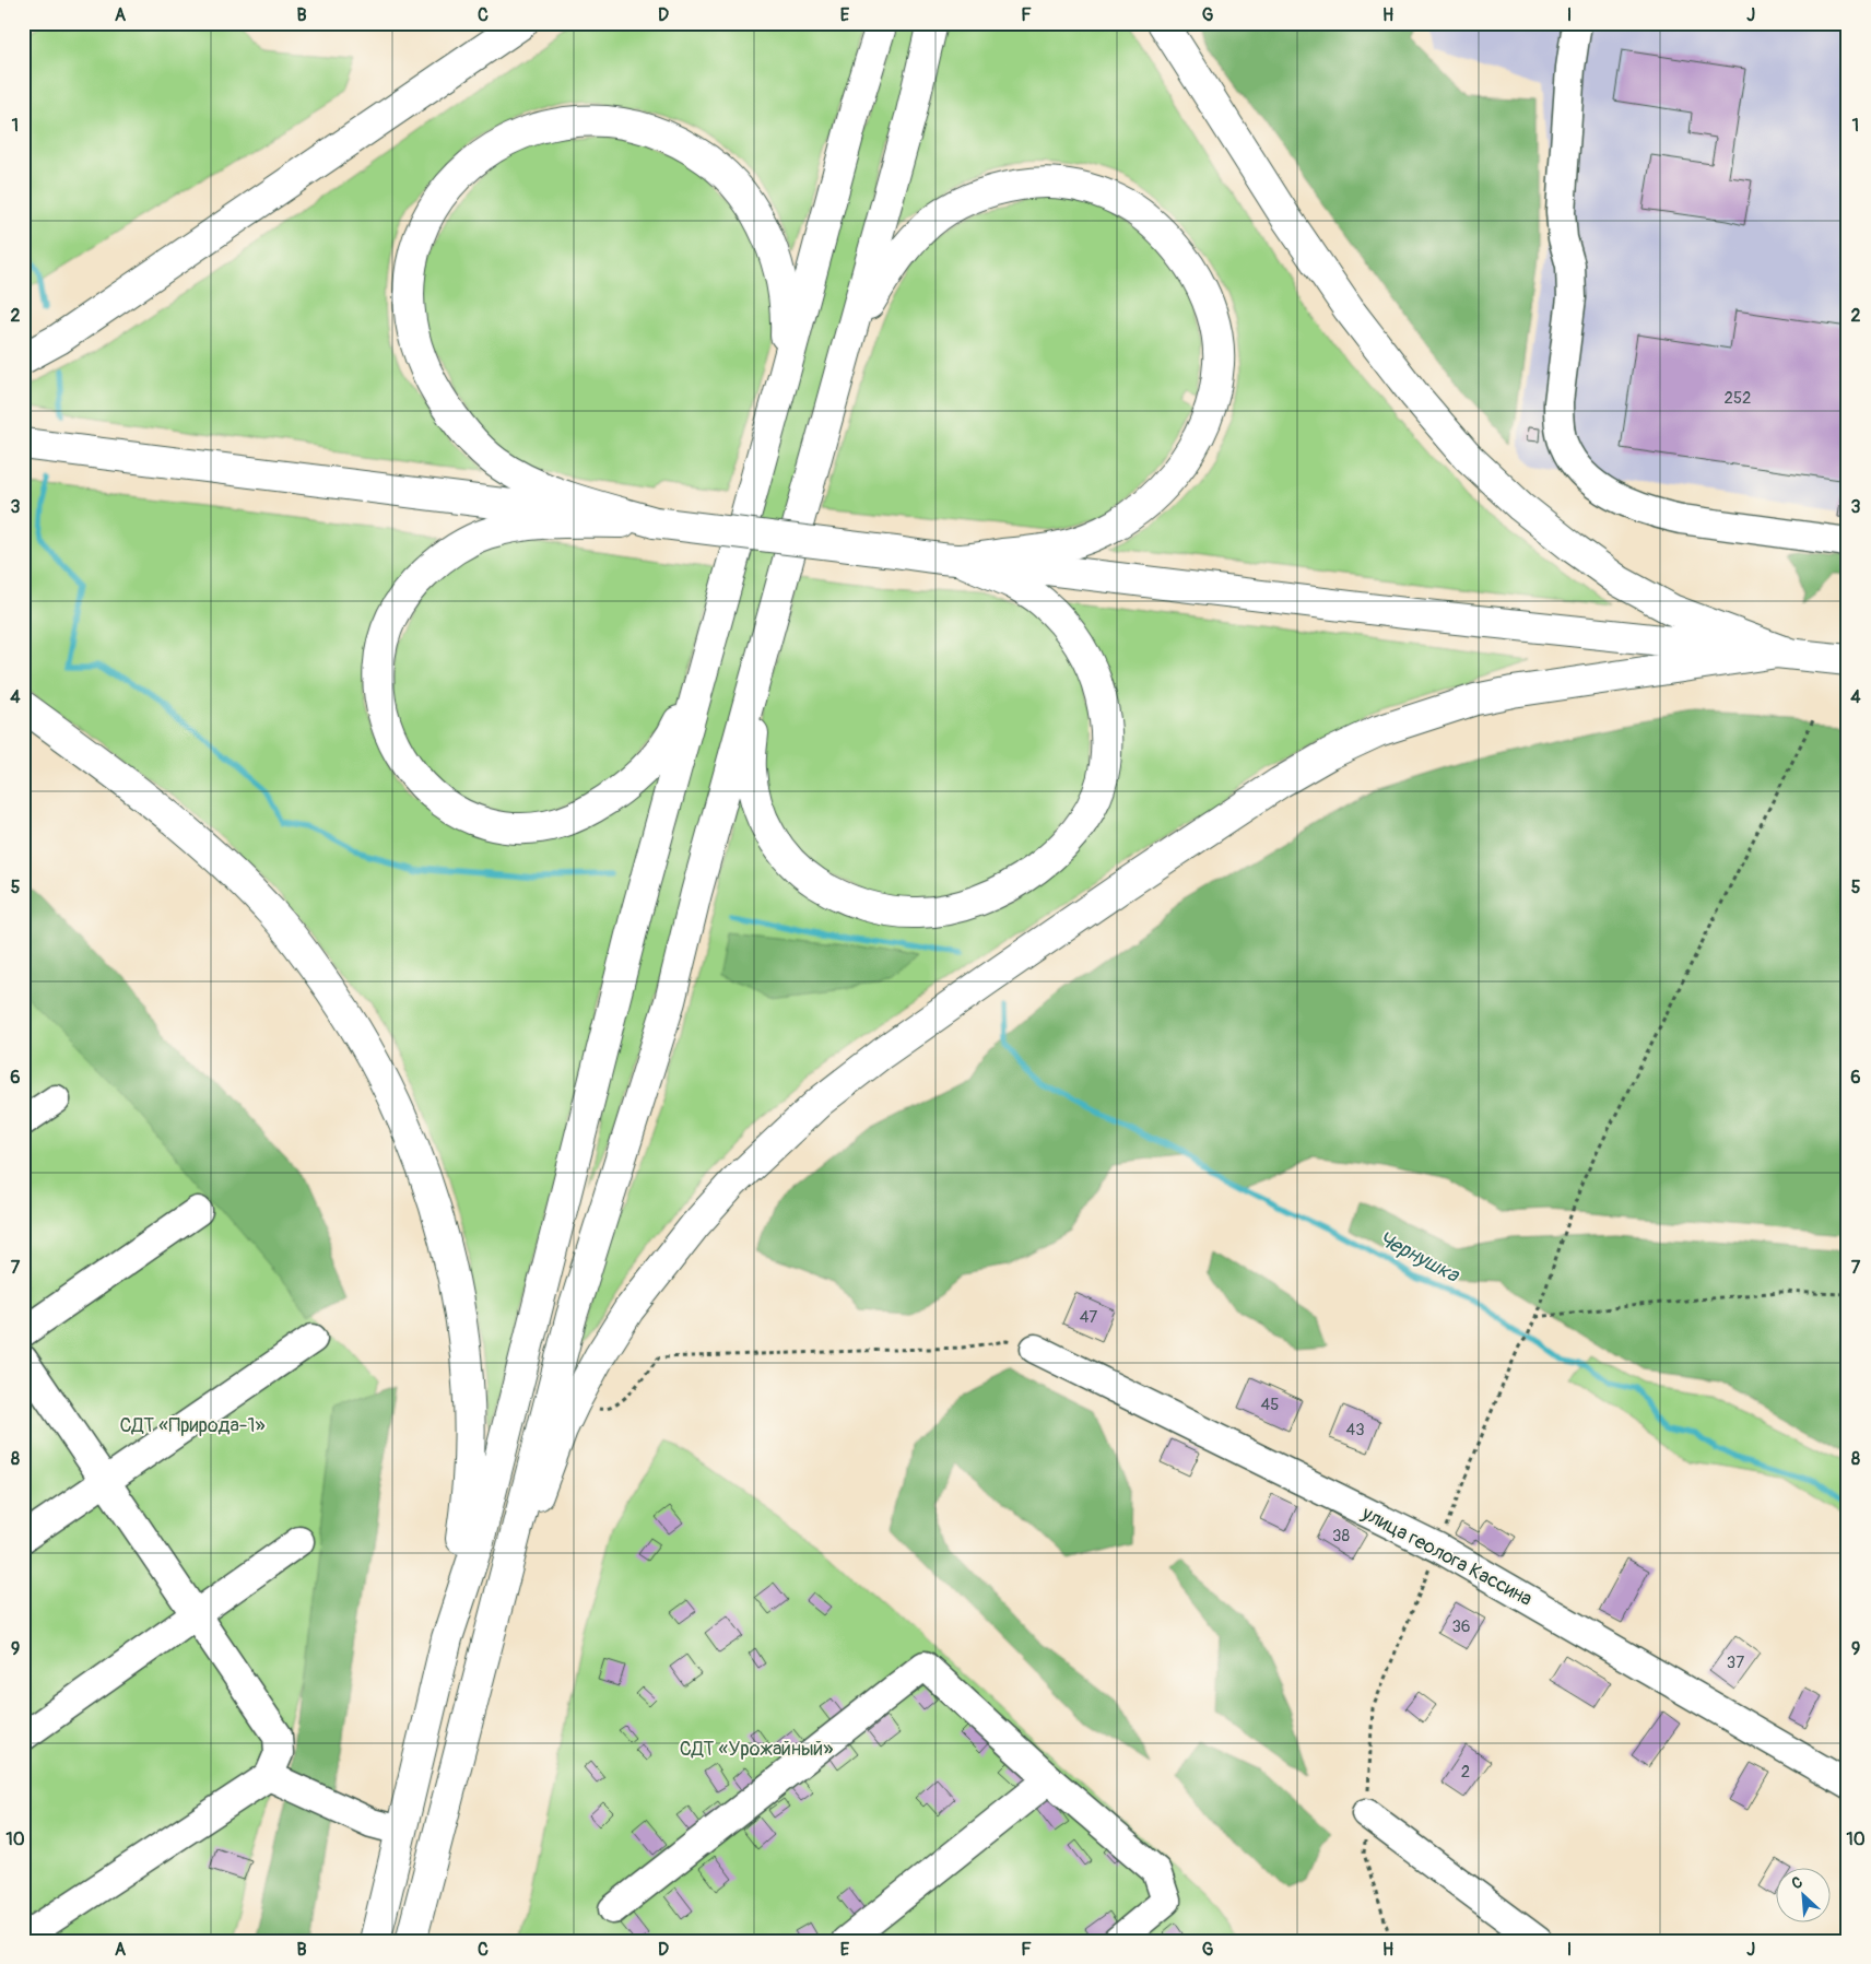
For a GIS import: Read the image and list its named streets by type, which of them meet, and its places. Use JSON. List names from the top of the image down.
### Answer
{
  "streets": {
    "street": ["улица геолога Кассина"]
  },
  "water": ["Чернушка"],
  "parks": ["СДТ «Природа-1»", "СДТ «Урожайный»"],
  "house_numbers": [
    "252",
    "47",
    "45",
    "43",
    "38",
    "36",
    "37",
    "2"
  ],
  "north": "top left",
  "grid": {
    "columns": [
      "A",
      "B",
      "C",
      "D",
      "E",
      "F",
      "G",
      "H",
      "I",
      "J"
    ],
    "rows": [
      "1",
      "2",
      "3",
      "4",
      "5",
      "6",
      "7",
      "8",
      "9",
      "10"
    ]
  }
}
